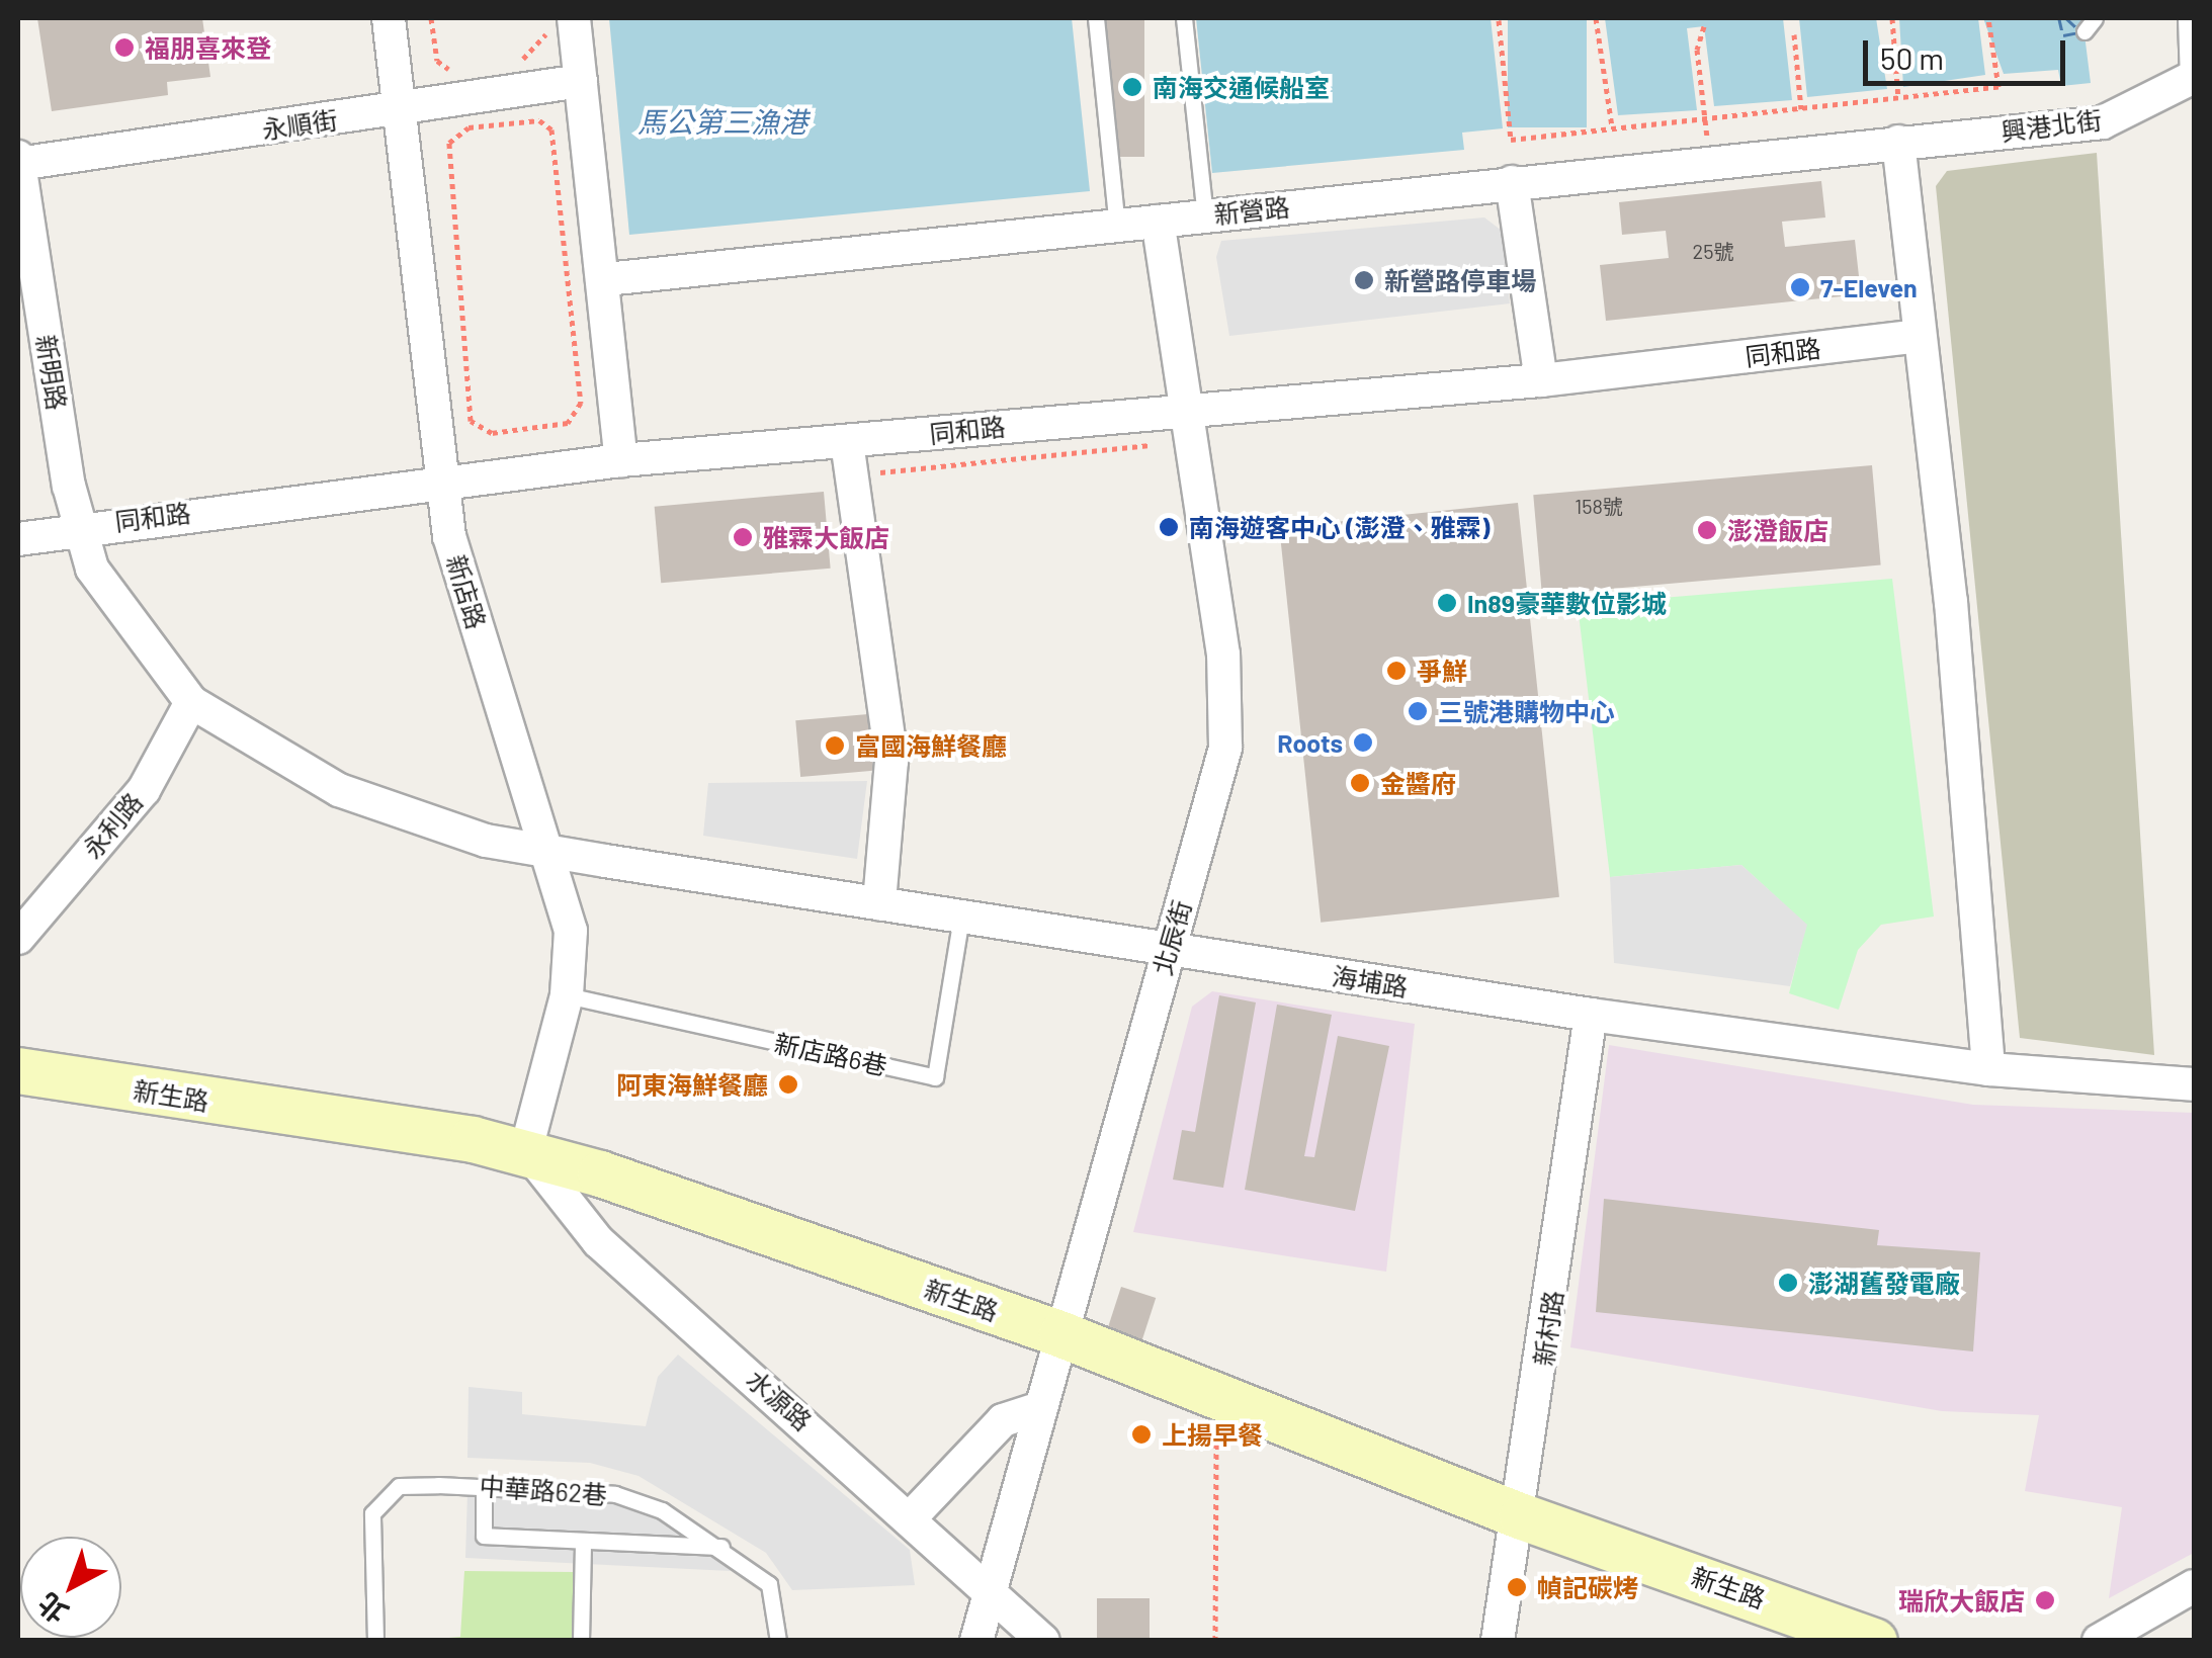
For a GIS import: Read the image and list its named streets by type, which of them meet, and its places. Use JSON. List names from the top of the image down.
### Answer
{
  "streets": {
    "main road": ["新生路"],
    "street": [
      "永順街",
      "興港北街",
      "新營路",
      "同和路",
      "新明路",
      "新店路",
      "永利路",
      "北辰街",
      "海埔路",
      "新村路",
      "水源路"
    ],
    "lane": ["新店路6巷", "中華路62巷"]
  },
  "crossings": [
    ["永順街", "新明路"],
    ["永順街", "新店路"],
    ["興港北街", "新營路"],
    ["新營路", "北辰街"],
    ["同和路", "新明路"],
    ["同和路", "新店路"],
    ["同和路", "北辰街"],
    ["新明路", "永利路"],
    ["新明路", "海埔路"],
    ["新店路", "海埔路"],
    ["新店路", "新店路6巷"],
    ["新店路", "新生路"],
    ["新店路", "水源路"],
    ["永利路", "海埔路"],
    ["北辰街", "海埔路"],
    ["北辰街", "新生路"],
    ["北辰街", "水源路"],
    ["海埔路", "新店路6巷"],
    ["海埔路", "新村路"],
    ["新生路", "新村路"],
    ["新生路", "水源路"]
  ],
  "water": ["馬公第三漁港"],
  "places": [
    "福朋喜來登",
    "南海交通候船室",
    "新營路停車場",
    "7-Eleven",
    "南海遊客中心 (澎澄、雅霖)",
    "澎澄飯店",
    "雅霖大飯店",
    "In89豪華數位影城",
    "爭鮮",
    "三號港購物中心",
    "Roots",
    "富國海鮮餐廳",
    "金醬府",
    "阿東海鮮餐廳",
    "澎湖舊發電廠",
    "上揚早餐",
    "幀記碳烤",
    "瑞欣大飯店"
  ],
  "house_numbers": ["25號", "158號"],
  "scale_bar": "50 m",
  "north": "bottom left"
}
